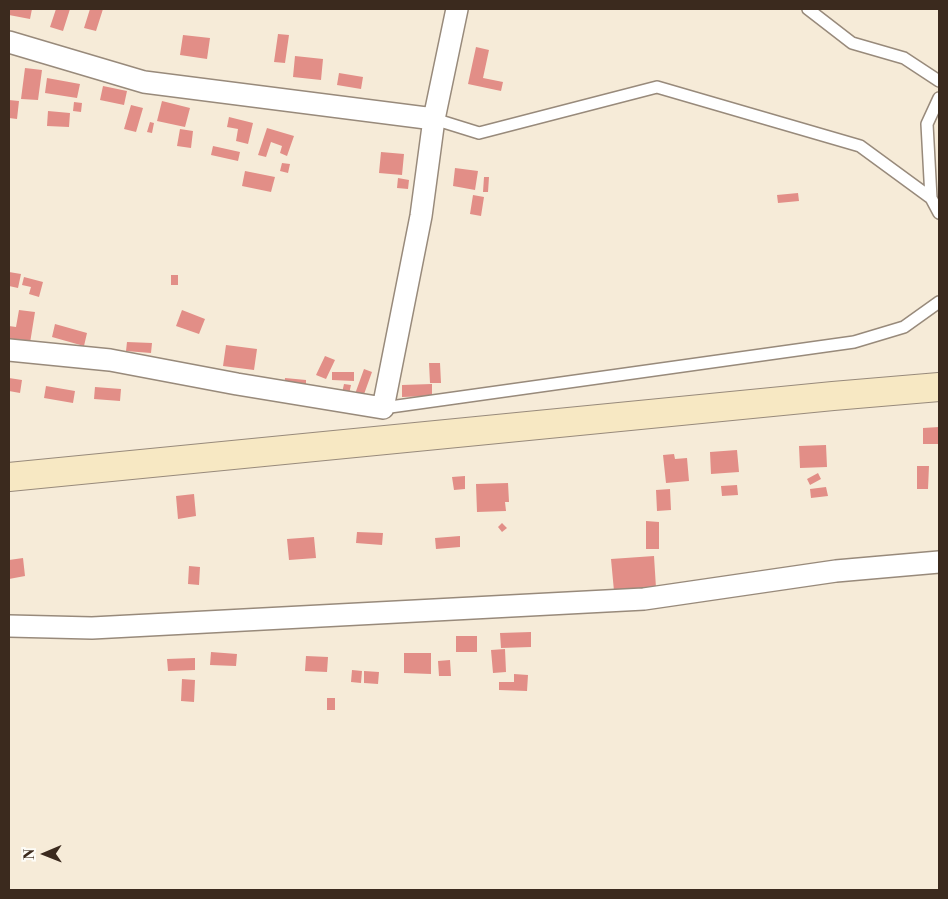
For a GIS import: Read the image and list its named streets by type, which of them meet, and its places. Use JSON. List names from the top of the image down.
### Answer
{
  "north": "left"
}
